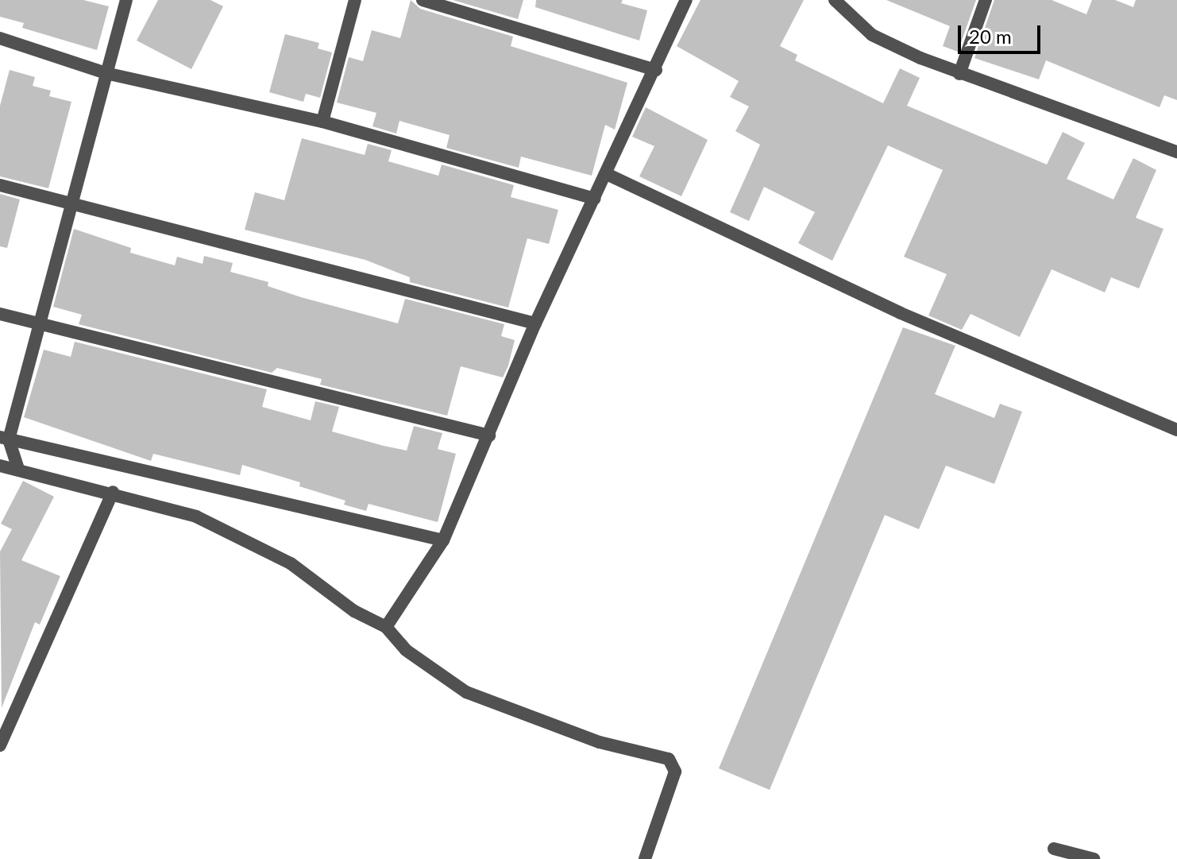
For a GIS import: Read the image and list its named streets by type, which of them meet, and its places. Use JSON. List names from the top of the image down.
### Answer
{
  "scale_bar": "20 m"
}
